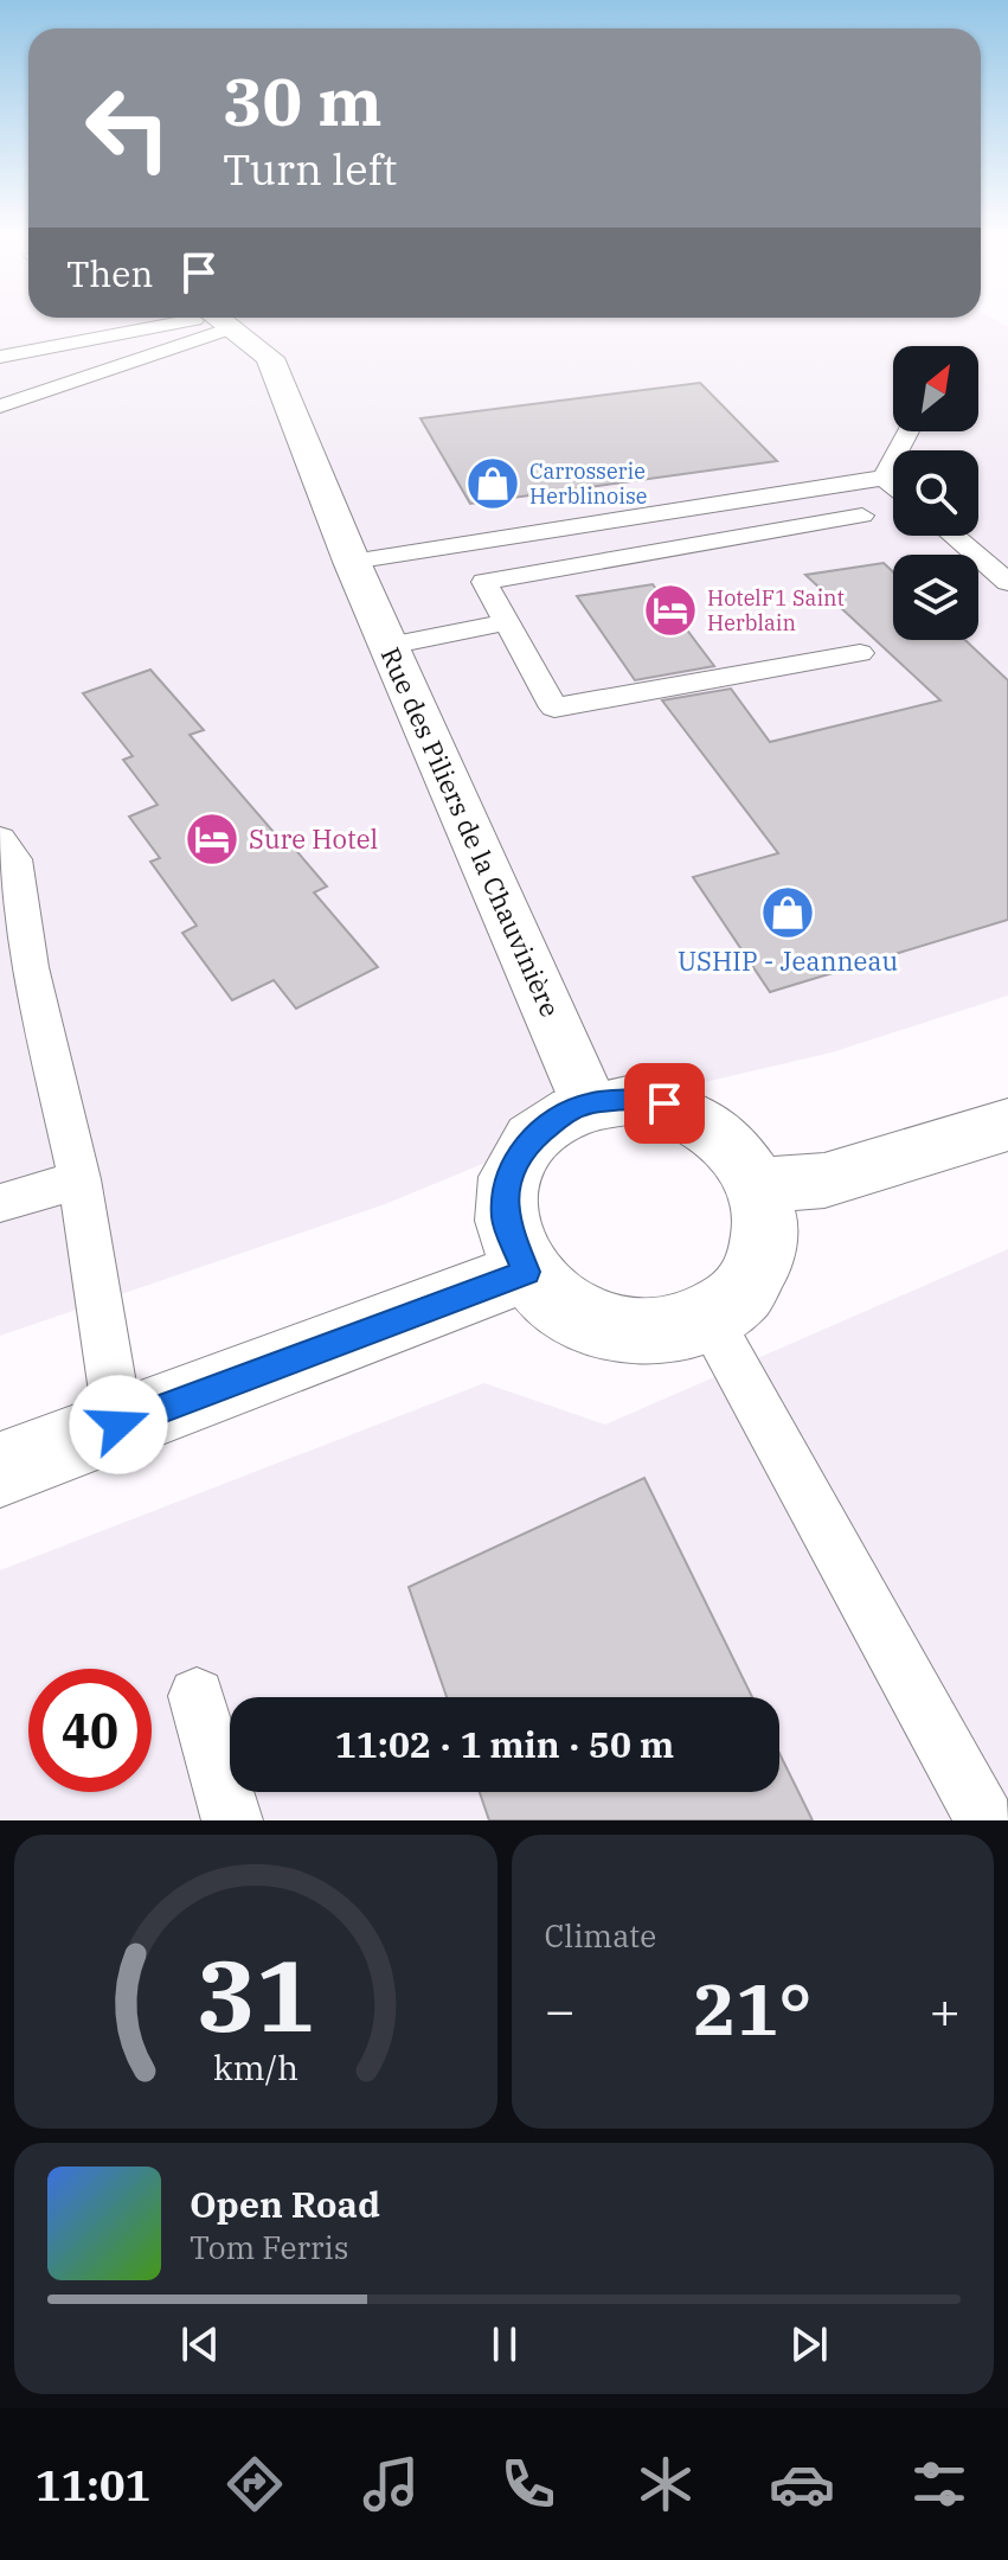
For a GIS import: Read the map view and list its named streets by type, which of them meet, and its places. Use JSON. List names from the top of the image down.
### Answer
{
  "streets": {
    "street": ["Rue des Piliers de la Chauvinière"]
  },
  "places": {
    "shop": ["Carrosserie Herblinoise", "USHIP - Jeanneau"],
    "hotel": ["HotelF1 Saint Herblain", "Sure Hotel"]
  },
  "north": "top right",
  "page": {
    "turn": ["30 m", "Turn left"],
    "then": "Then",
    "limit": "40",
    "trip": "11:02 · 1 min · 50 m",
    "tile": "Climate",
    "heat": ["−", "21°", "+"],
    "song": ["Open Road", "Tom Ferris"],
    "tabs": "11:01",
    "gauge": ["31", "km/h"]
  }
}
